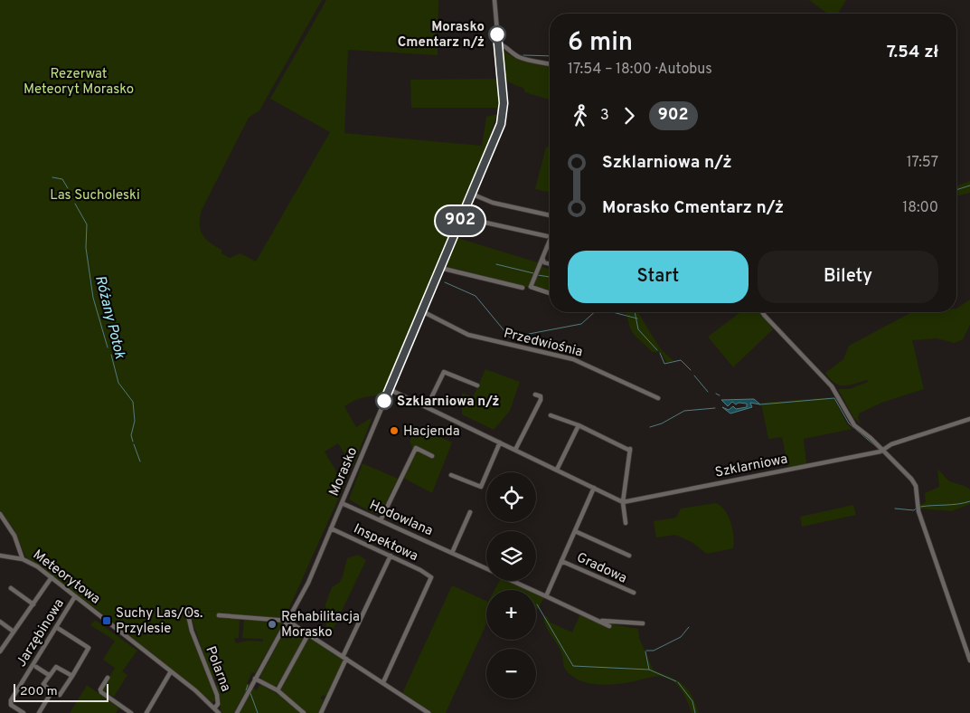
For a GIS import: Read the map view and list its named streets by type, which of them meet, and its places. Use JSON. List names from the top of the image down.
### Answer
{
  "streets": {
    "street": [
      "Przedwiośnia",
      "Szklarniowa",
      "Morasko",
      "Hodowlana",
      "Inspektowa",
      "Gradowa",
      "Meteorytowa",
      "Jarzębinowa",
      "Polarna"
    ]
  },
  "crossings": [
    ["Przedwiośnia", "Morasko"],
    ["Morasko", "Hodowlana"],
    ["Morasko", "Inspektowa"],
    ["Meteorytowa", "Jarzębinowa"],
    ["Meteorytowa", "Polarna"]
  ],
  "water": ["Różany Potok"],
  "parks": ["Rezerwat Meteoryt Morasko", "Las Sucholeski"],
  "places": {
    "other": [
      "Morasko Cmentarz n/ż",
      "Szklarniowa n/ż",
      "Hacjenda",
      "Rehabilitacja Morasko"
    ],
    "transit": ["Suchy Las/Os. Przylesie"]
  },
  "lines": ["bus line 902"],
  "scale_bar": "200 m",
  "page": {
    "on_map": "902",
    "heading": ["6 min", "17:54 – 18:00 · Autobus", "7.54 zł"],
    "legs": ["3", "902"],
    "list": [
      {
        "name": "Szklarniowa n/ż",
        "value": "17:57"
      },
      {
        "name": "Morasko Cmentarz n/ż",
        "value": "18:00"
      }
    ],
    "buttons": ["Start", "Bilety"],
    "map_buttons": ["+", "−"],
    "scale": "200 m"
  }
}
